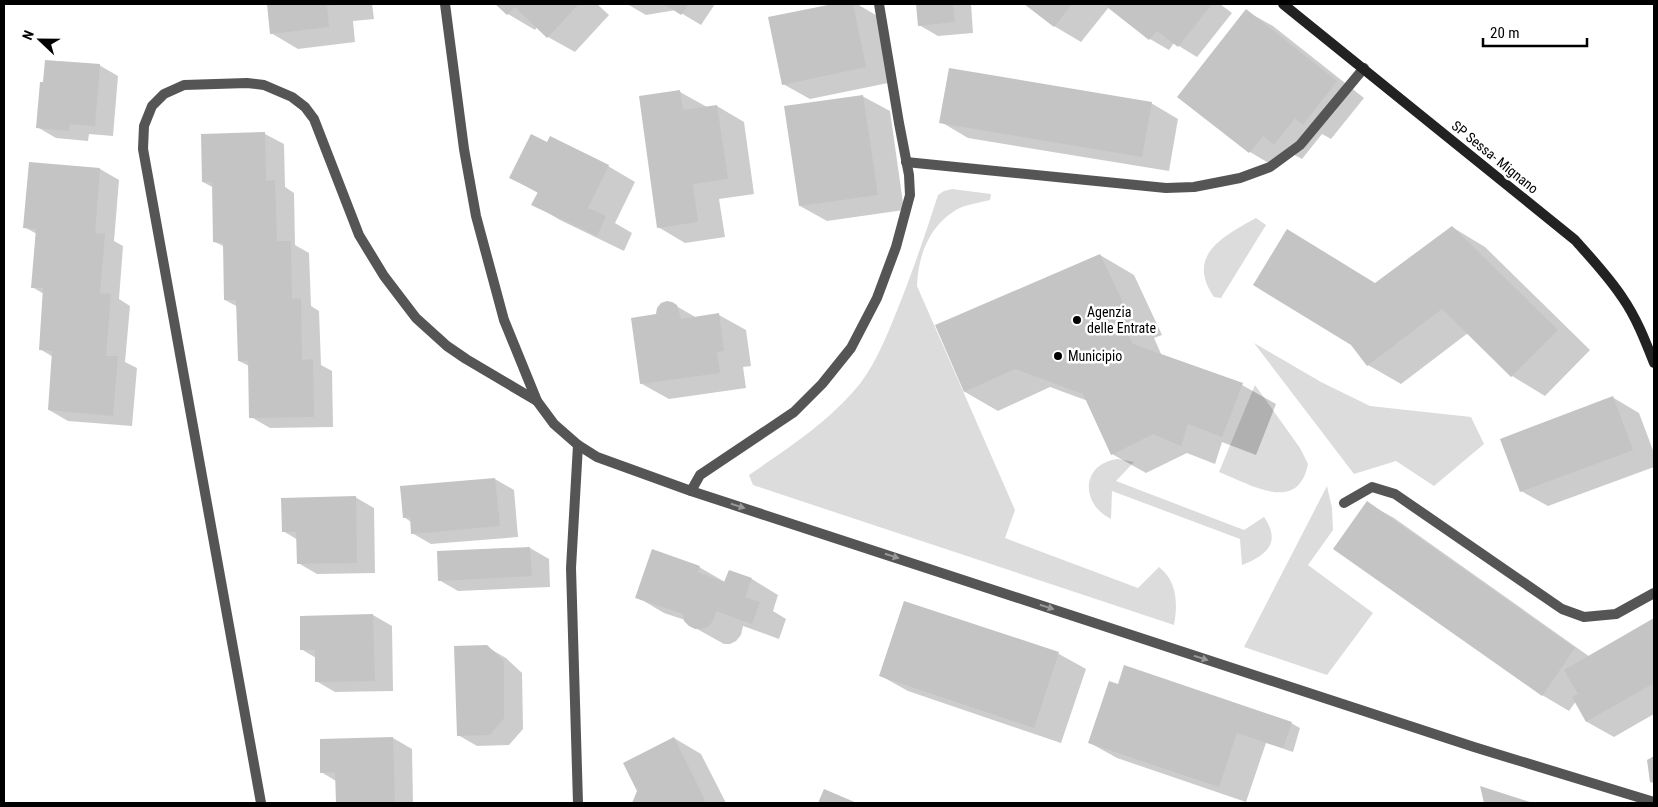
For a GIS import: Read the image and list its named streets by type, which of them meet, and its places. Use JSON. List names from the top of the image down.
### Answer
{
  "streets": {
    "street": ["SP Sessa- Mignano"]
  },
  "places": ["Agenzia delle Entrate", "Municipio"],
  "scale_bar": "20 m",
  "north": "left"
}
